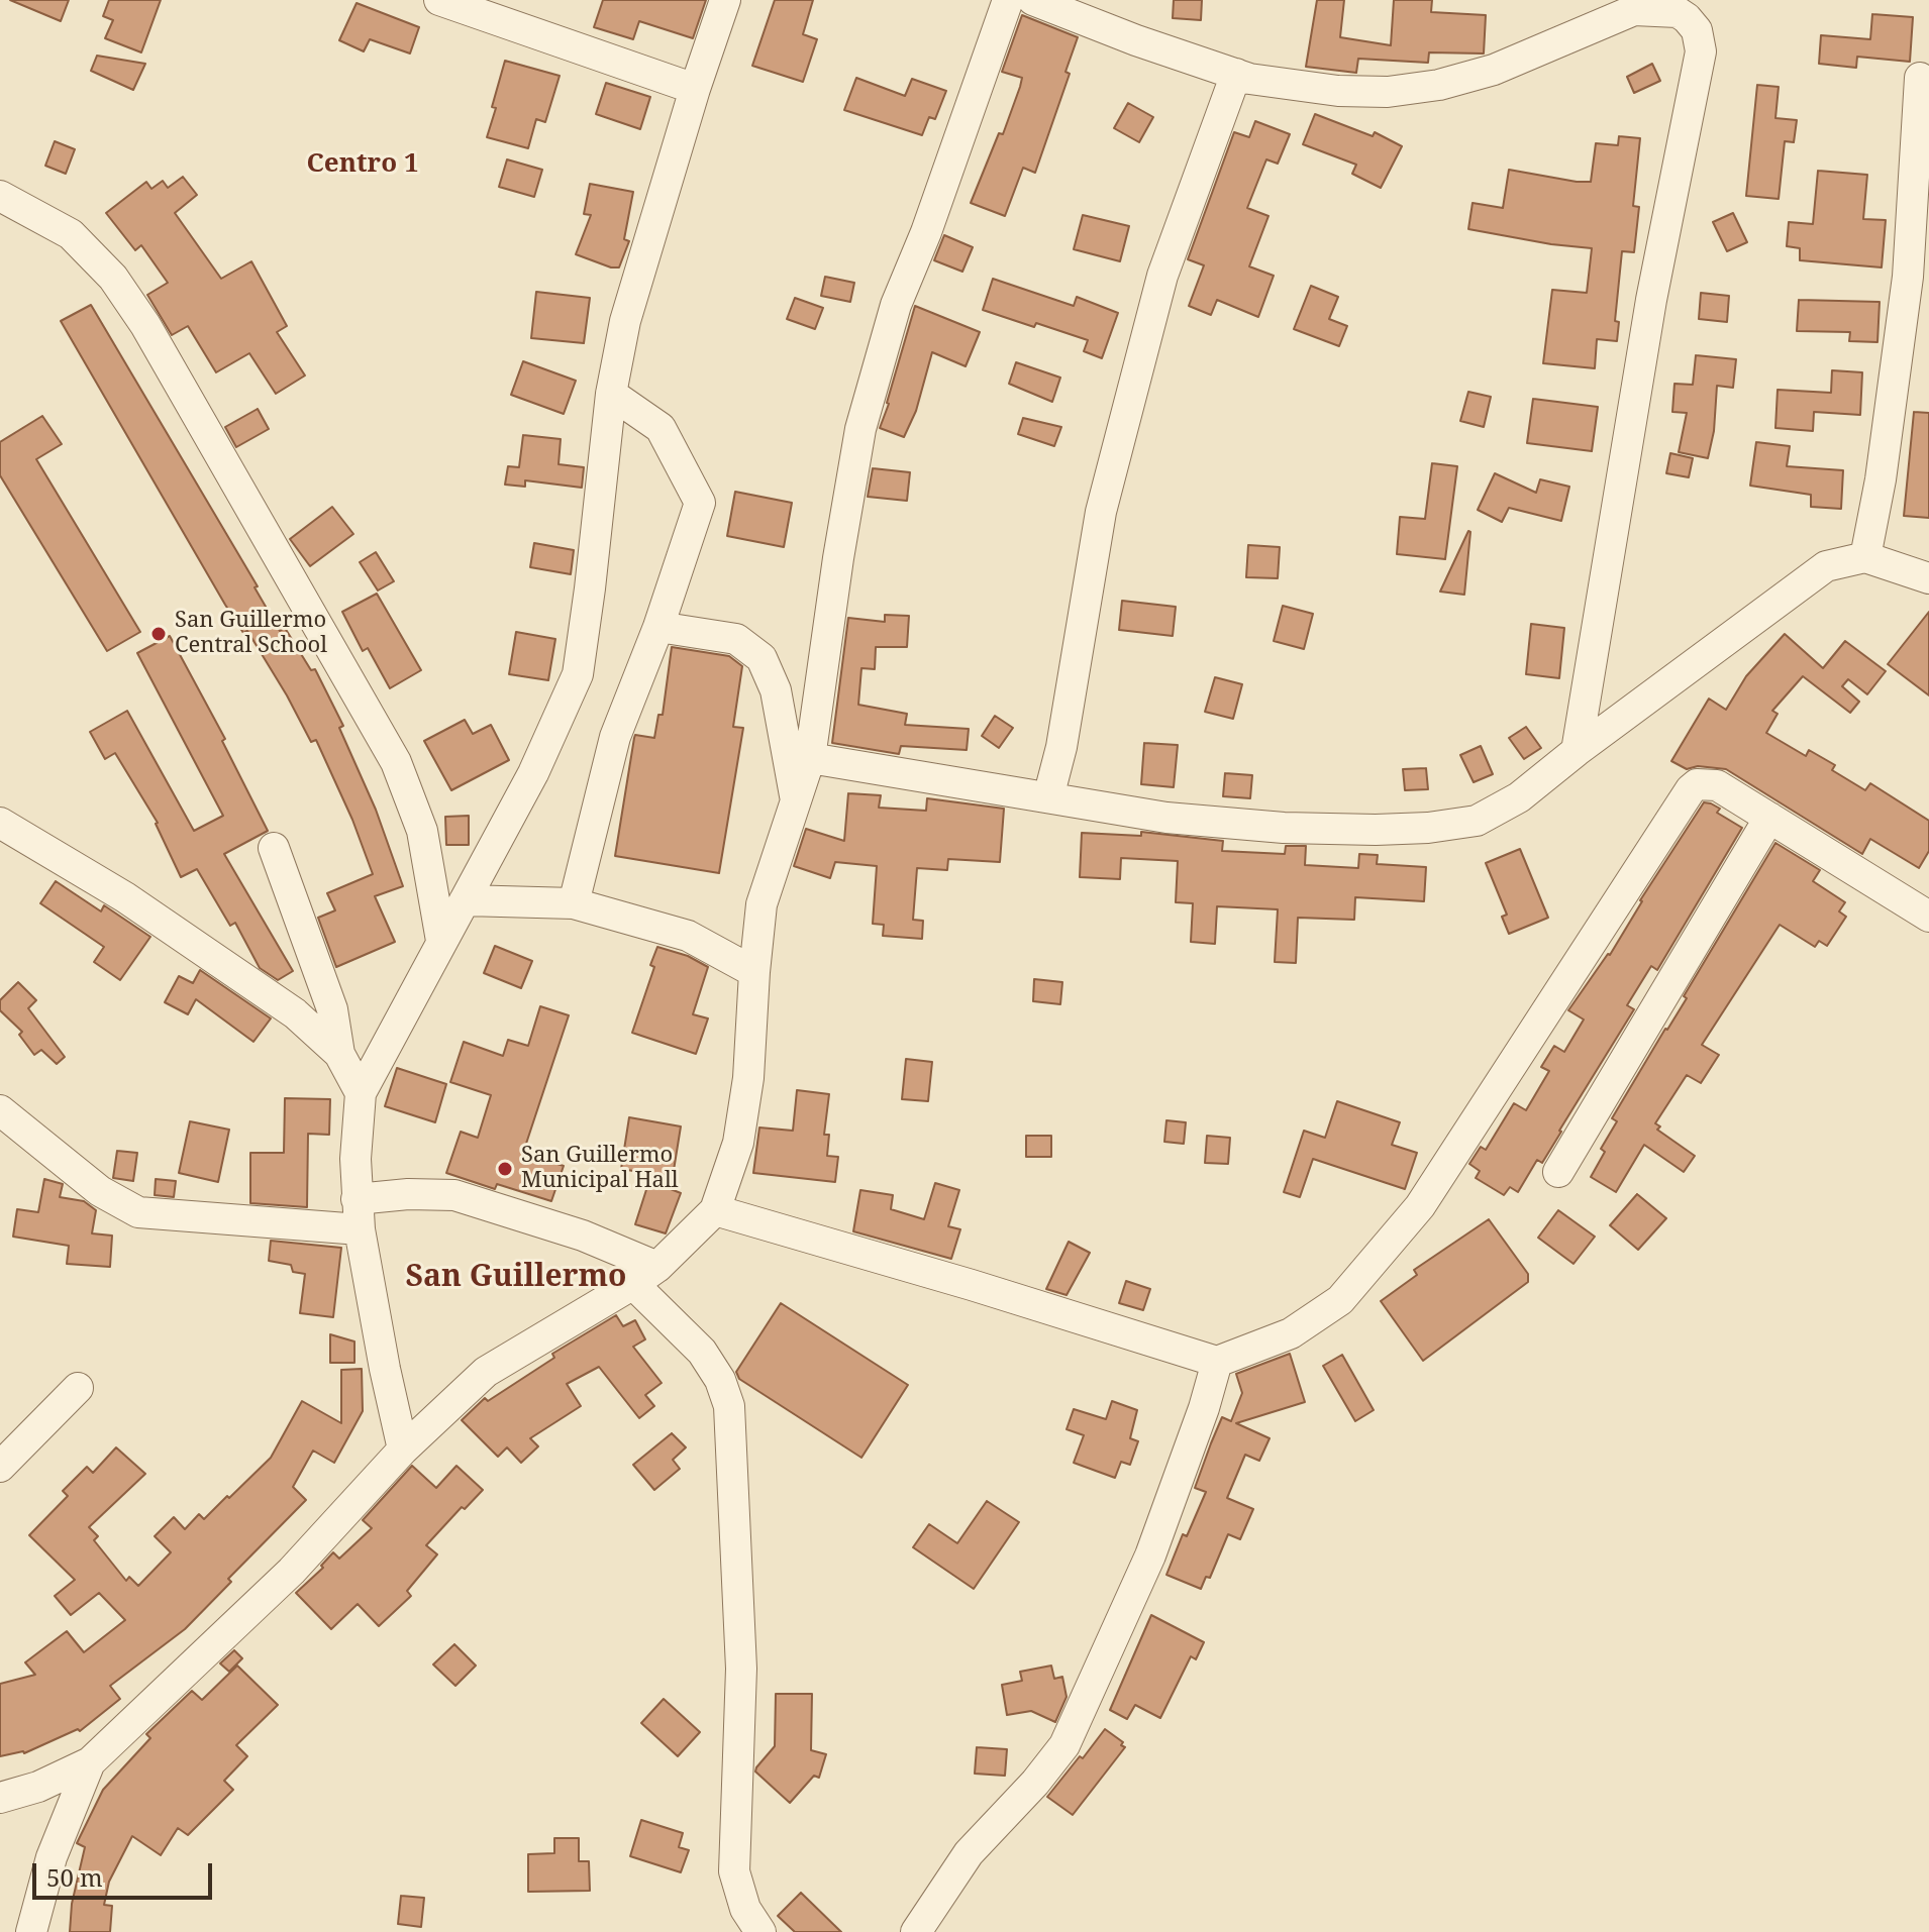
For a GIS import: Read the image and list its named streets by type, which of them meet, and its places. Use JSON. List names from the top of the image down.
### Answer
{
  "districts": ["Centro 1", "San Guillermo"],
  "places": ["San Guillermo Central School", "San Guillermo Municipal Hall"],
  "scale_bar": "50 m"
}
